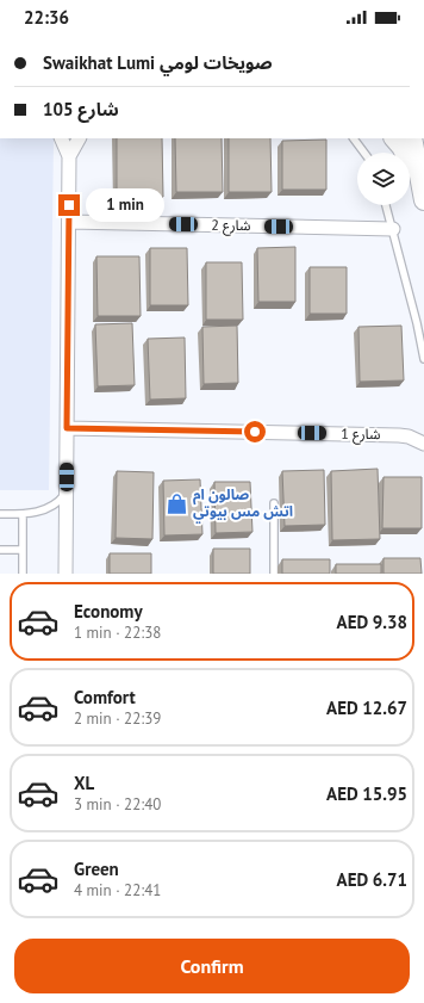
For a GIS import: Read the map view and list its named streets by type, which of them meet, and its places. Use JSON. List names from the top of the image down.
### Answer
{
  "streets": {
    "street": ["شارع 2", "شارع 1"]
  },
  "places": {
    "shop": ["صالون ام اتش مس بيوتي"]
  },
  "page": {
    "status": "22:36",
    "banner": ["Swaikhat Lumi صويخات لومي", "شارع 105"],
    "bubble": "1 min",
    "list": [
      {
        "name": "Economy",
        "note": "1 min · 22:38",
        "value": "AED 9.38"
      },
      {
        "name": "Comfort",
        "note": "2 min · 22:39",
        "value": "AED 12.67"
      },
      {
        "name": "XL",
        "note": "3 min · 22:40",
        "value": "AED 15.95"
      },
      {
        "name": "Green",
        "note": "4 min · 22:41",
        "value": "AED 6.71"
      }
    ],
    "buttons": "Confirm"
  }
}
